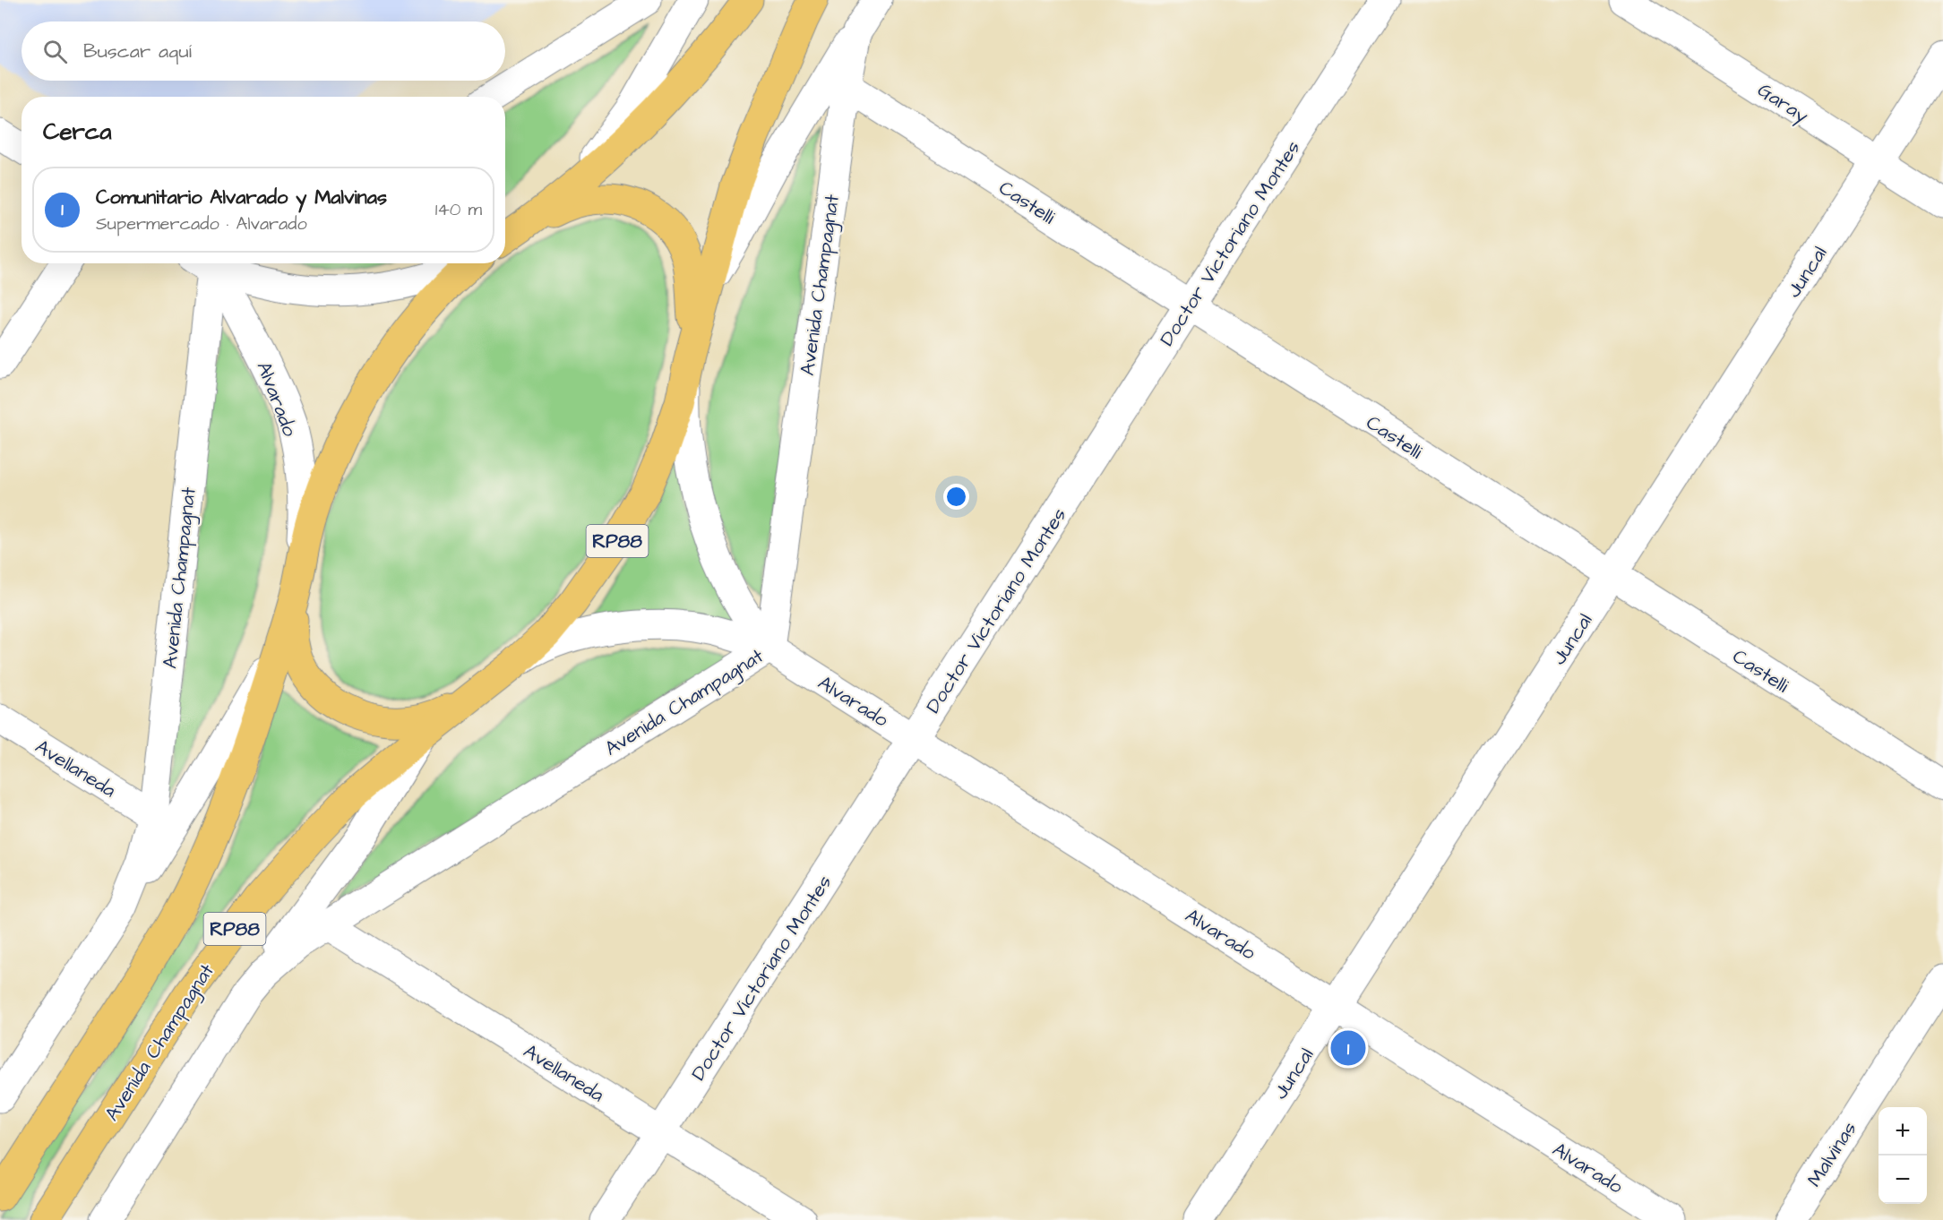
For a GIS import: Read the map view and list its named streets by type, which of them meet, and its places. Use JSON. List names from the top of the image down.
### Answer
{
  "streets": {
    "highway": ["Avenida Champagnat", "RP88"],
    "street": [
      "Garay",
      "Castelli",
      "Doctor Victoriano Montes",
      "Juncal",
      "Alvarado",
      "Avellaneda",
      "Malvinas"
    ]
  },
  "crossings": [
    ["Garay", "Juncal"],
    ["Castelli", "Doctor Victoriano Montes"],
    ["Castelli", "Juncal"],
    ["Castelli", "Avenida Champagnat"],
    ["Doctor Victoriano Montes", "Alvarado"],
    ["Doctor Victoriano Montes", "Avellaneda"],
    ["Juncal", "Alvarado"],
    ["Avenida Champagnat", "Alvarado"],
    ["Avenida Champagnat", "RP88"],
    ["Avenida Champagnat", "Avellaneda"],
    ["Alvarado", "RP88"]
  ],
  "page": {
    "search": "Buscar aquí",
    "heading": "Cerca",
    "list": [
      {
        "mark": "1",
        "name": "Comunitario Alvarado y Malvinas",
        "note": "Supermercado · Alvarado",
        "value": "140 m"
      }
    ],
    "pins": "1",
    "map_buttons": ["+", "−"]
  }
}
